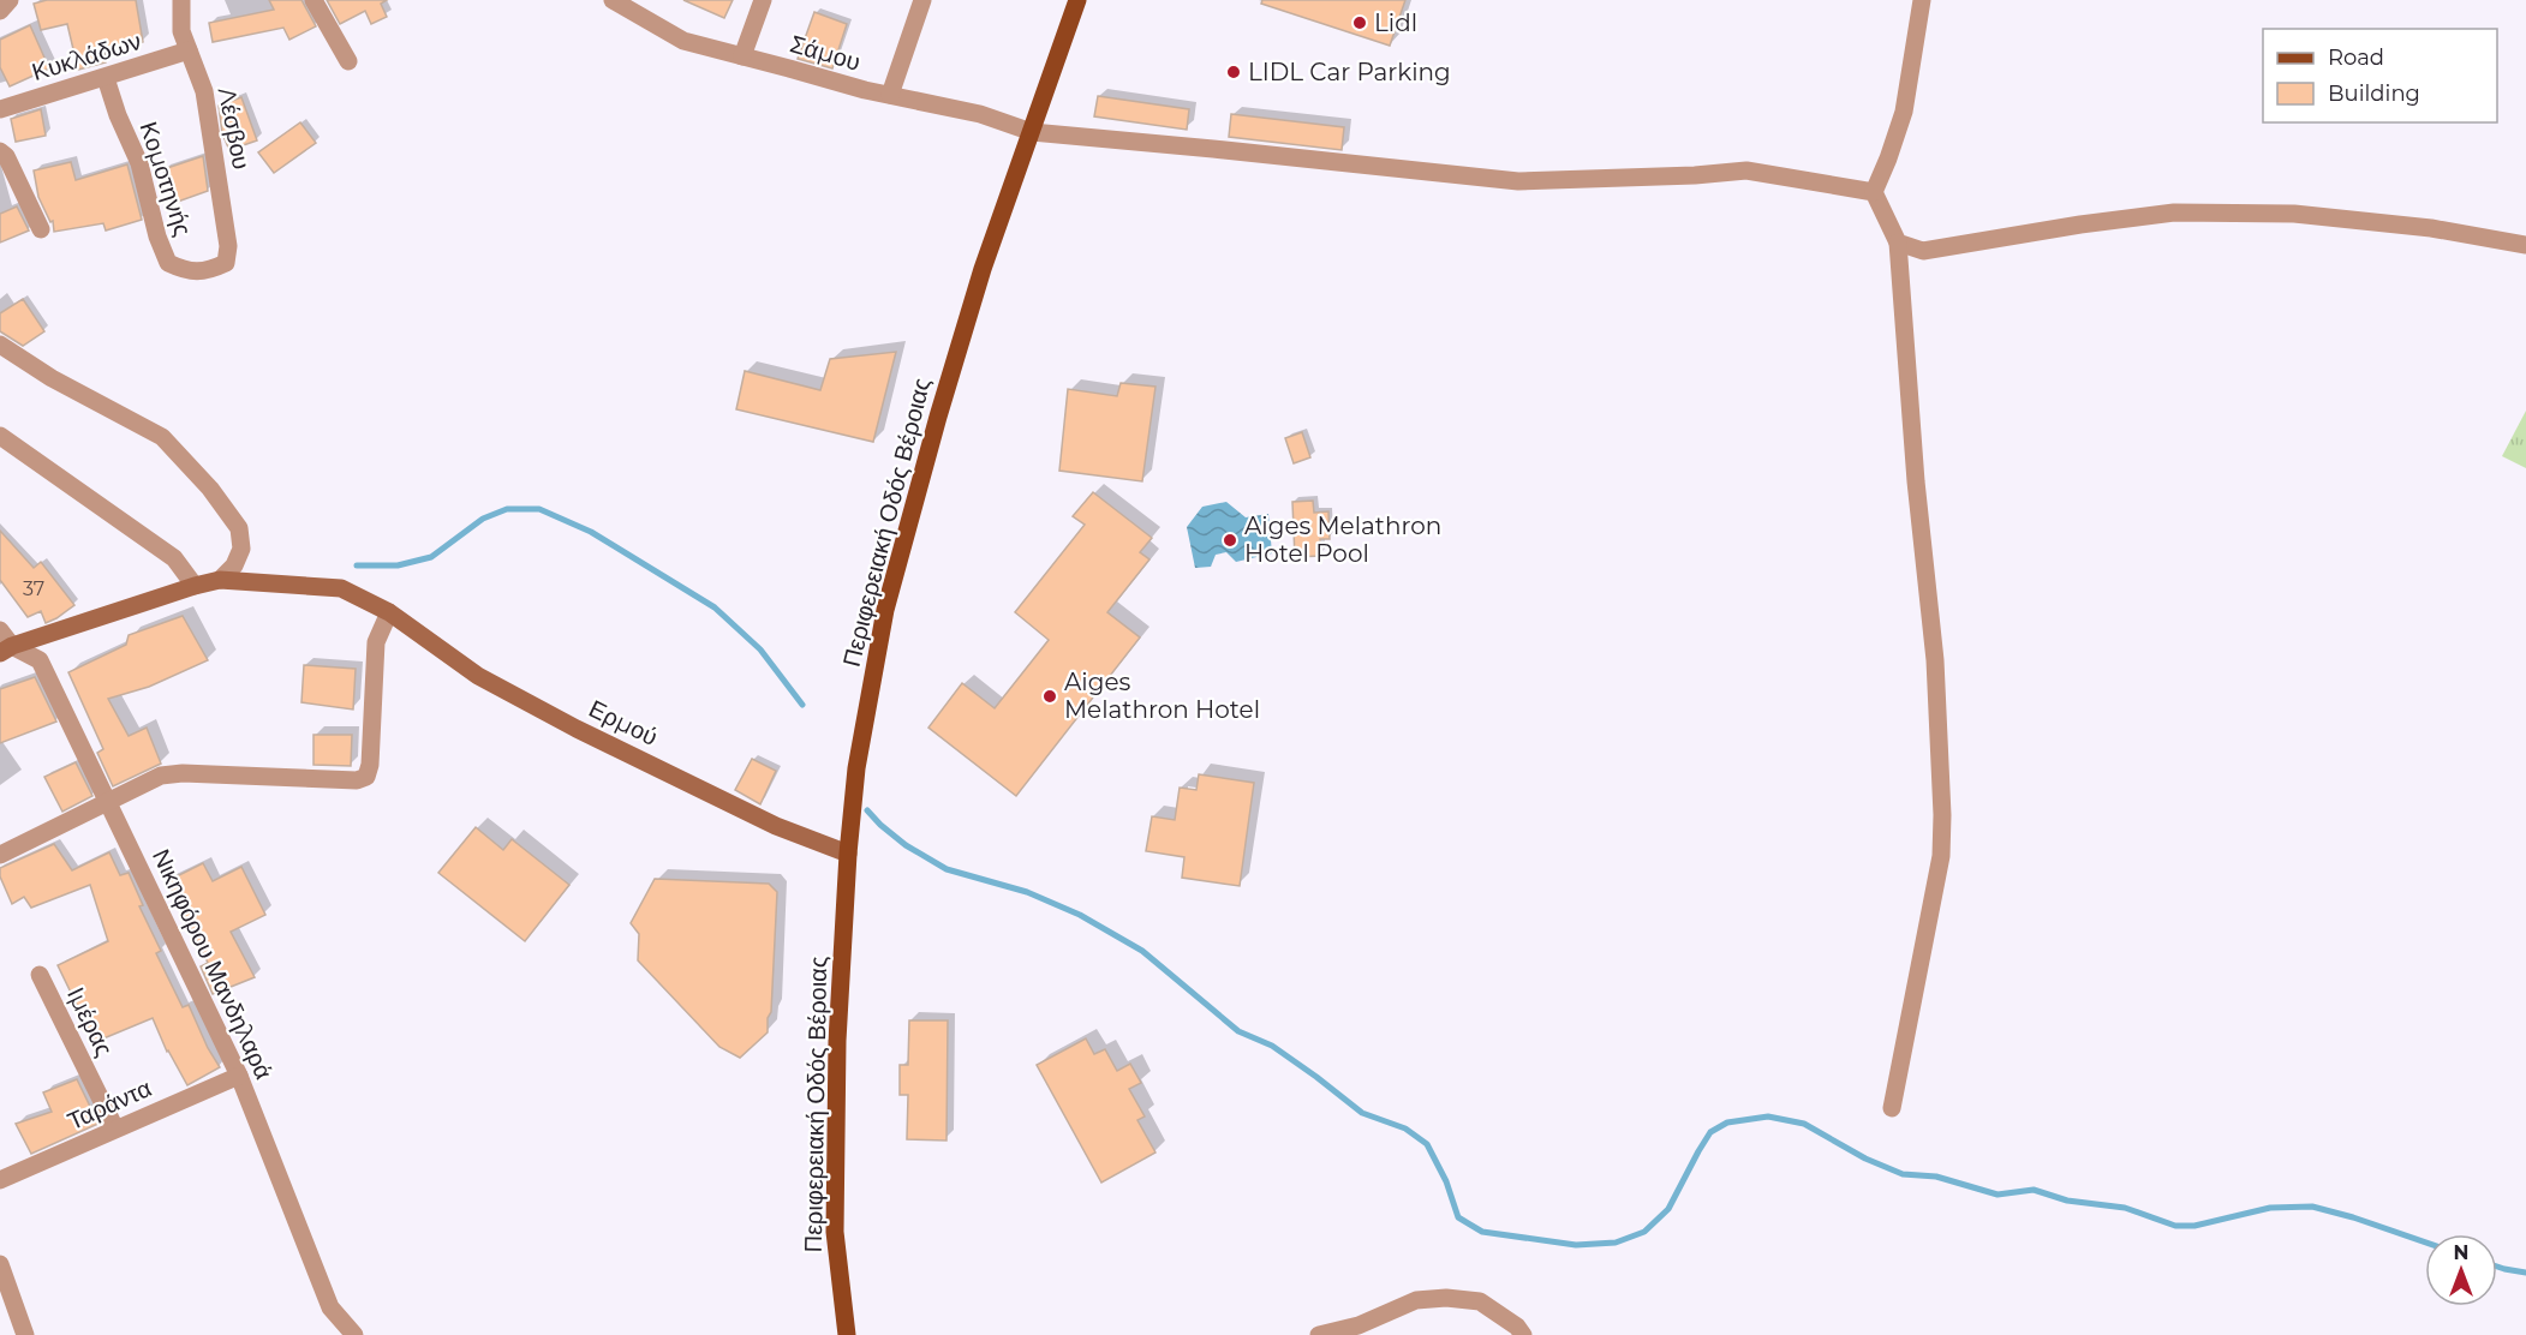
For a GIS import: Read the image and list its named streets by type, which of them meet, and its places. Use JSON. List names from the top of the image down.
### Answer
{
  "streets": {
    "main road": ["Περιφερειακή Οδός Βέροιας"],
    "street": [
      "Σάμου",
      "Κυκλάδων",
      "Λέσβου",
      "Κομοτηνής",
      "Ερμού",
      "Νικηφόρου Μανδηλαρά",
      "Ιμέρας",
      "Ταράντα"
    ]
  },
  "crossings": [
    ["Σάμου", "Περιφερειακή Οδός Βέροιας"],
    ["Κυκλάδων", "Λέσβου"],
    ["Κυκλάδων", "Κομοτηνής"],
    ["Λέσβου", "Κομοτηνής"],
    ["Περιφερειακή Οδός Βέροιας", "Ερμού"],
    ["Ερμού", "Νικηφόρου Μανδηλαρά"],
    ["Νικηφόρου Μανδηλαρά", "Ταράντα"],
    ["Ιμέρας", "Ταράντα"]
  ],
  "places": [
    "Lidl",
    "LIDL Car Parking",
    "Aiges Melathron Hotel Pool",
    "Aiges Melathron Hotel"
  ],
  "house_numbers": ["37"],
  "legend": ["Road", "Building"],
  "north": "top"
}
